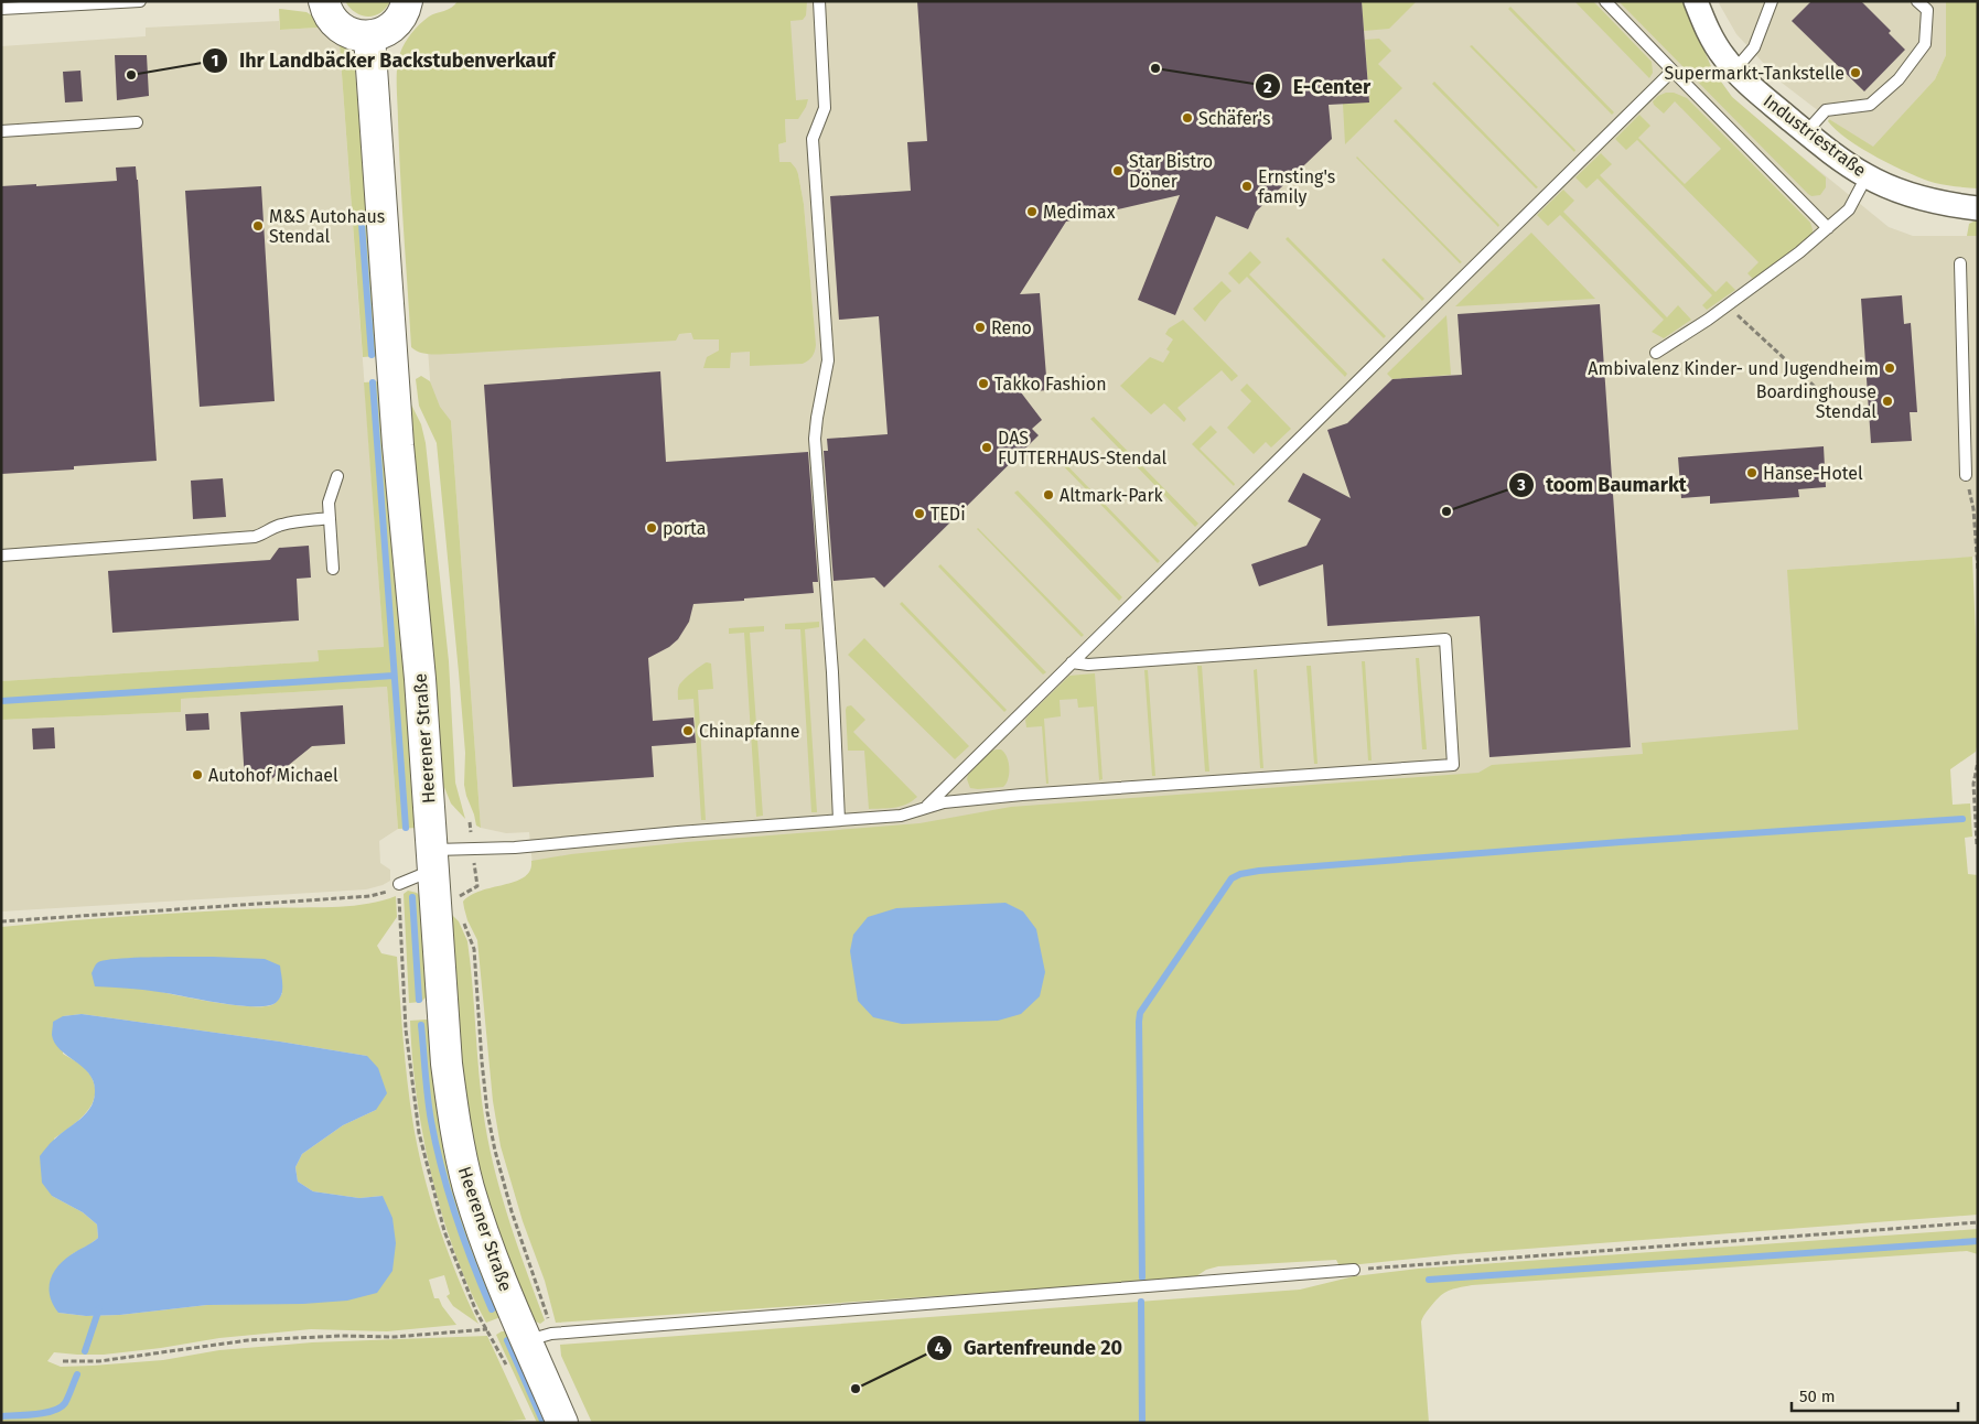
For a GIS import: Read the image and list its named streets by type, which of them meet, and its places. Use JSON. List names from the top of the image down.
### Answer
{
  "streets": {
    "main road": ["Heerener Straße"],
    "street": ["Industriestraße"]
  },
  "places": [
    "E-Center",
    "Supermarkt-Tankstelle",
    "Ihr Landbäcker Backstubenverkauf",
    "Schäfer's",
    "Star Bistro Döner",
    "Ernsting's family",
    "Medimax",
    "M&S Autohaus Stendal",
    "Reno",
    "Ambivalenz Kinder- und Jugendheim",
    "Takko Fashion",
    "Boardinghouse Stendal",
    "DAS FUTTERHAUS-Stendal",
    "Hanse-Hotel",
    "Altmark-Park",
    "toom Baumarkt",
    "TEDi",
    "porta",
    "Chinapfanne",
    "Autohof Michael",
    "Gartenfreunde 20"
  ],
  "scale_bar": "50 m"
}
